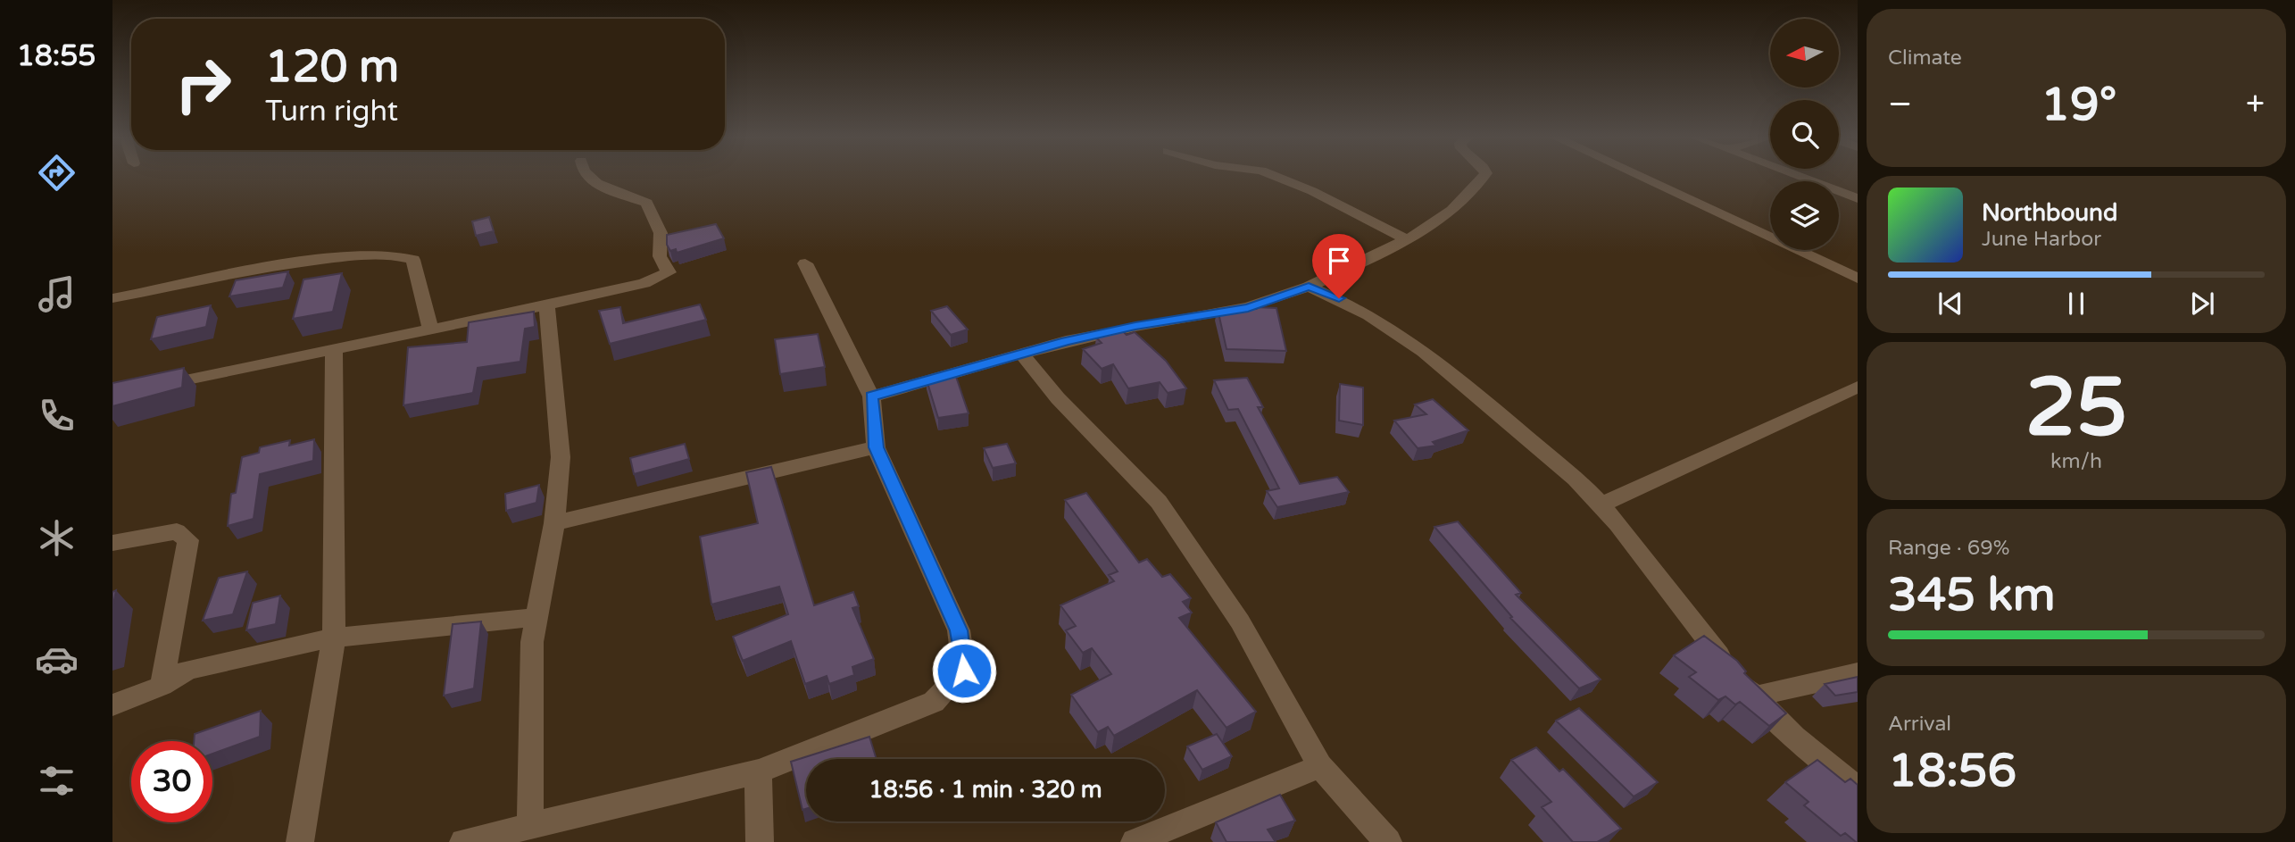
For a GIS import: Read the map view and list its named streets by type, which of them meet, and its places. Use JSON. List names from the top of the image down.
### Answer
{
  "north": "left",
  "page": {
    "tabs": "18:55",
    "tile": [
      "Climate",
      ["25", "km/h"],
      ["Range · 69%", "345 km"],
      ["Arrival", "18:56"]
    ],
    "turn": ["120 m", "Turn right"],
    "heat": ["−", "19°", "+"],
    "song": ["Northbound", "June Harbor"],
    "limit": "30",
    "trip": "18:56 · 1 min · 320 m"
  }
}
